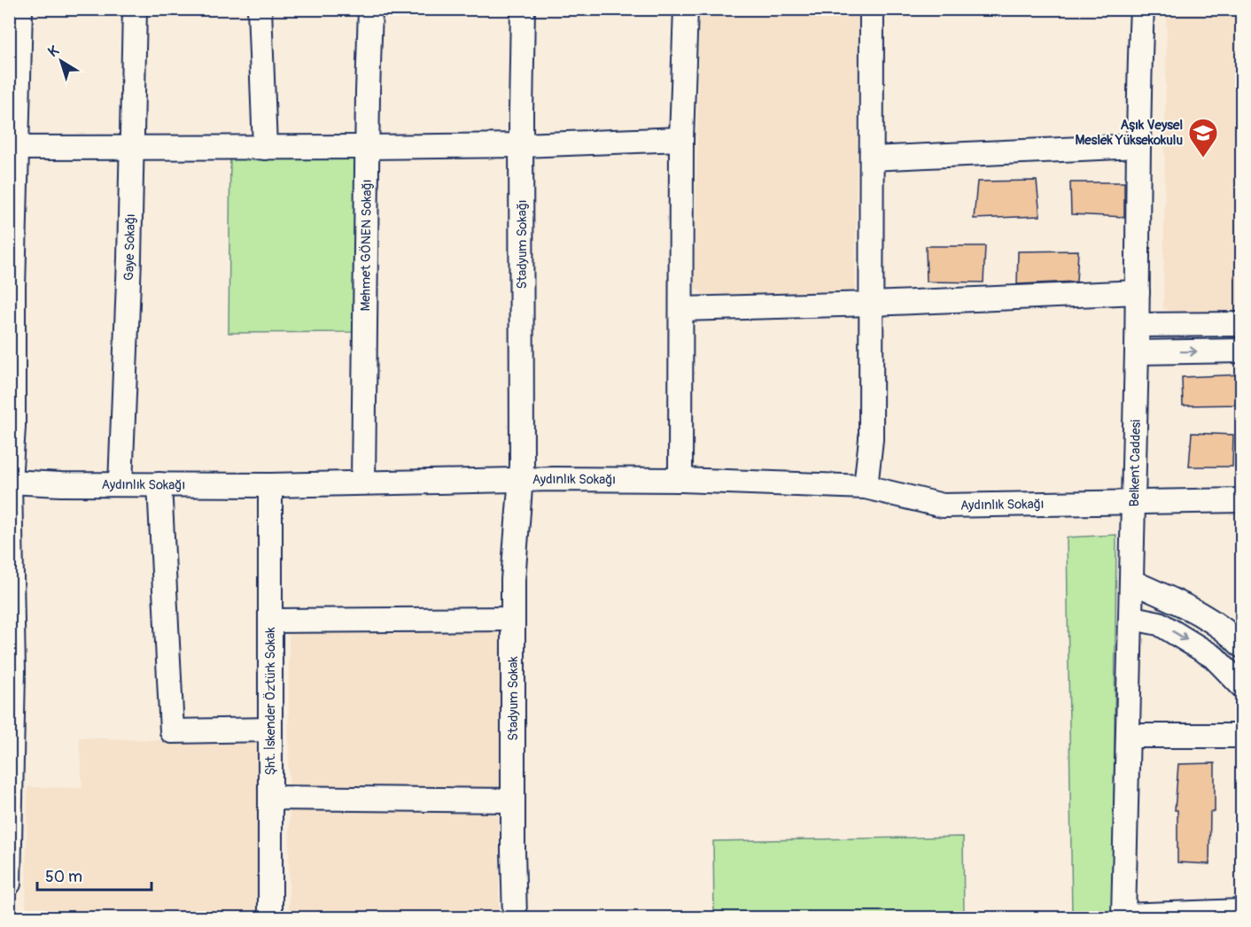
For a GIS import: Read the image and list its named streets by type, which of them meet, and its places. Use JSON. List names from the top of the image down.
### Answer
{
  "streets": {
    "street": [
      "Stadyum Sokağı",
      "Mehmet GÖNEN Sokağı",
      "Gaye Sokağı",
      "Belkent Caddesi",
      "Aydınlık Sokağı",
      "Stadyum Sokak",
      "Şht. İskender Öztürk Sokak"
    ]
  },
  "crossings": [
    ["Stadyum Sokağı", "Aydınlık Sokağı"],
    ["Stadyum Sokağı", "Stadyum Sokak"],
    ["Mehmet GÖNEN Sokağı", "Aydınlık Sokağı"],
    ["Gaye Sokağı", "Aydınlık Sokağı"],
    ["Belkent Caddesi", "Aydınlık Sokağı"],
    ["Aydınlık Sokağı", "Stadyum Sokak"],
    ["Aydınlık Sokağı", "Şht. İskender Öztürk Sokak"]
  ],
  "places": {
    "school or university": ["Aşık Veysel Meslek Yüksekokulu"]
  },
  "scale_bar": "50 m",
  "north": "top left"
}
